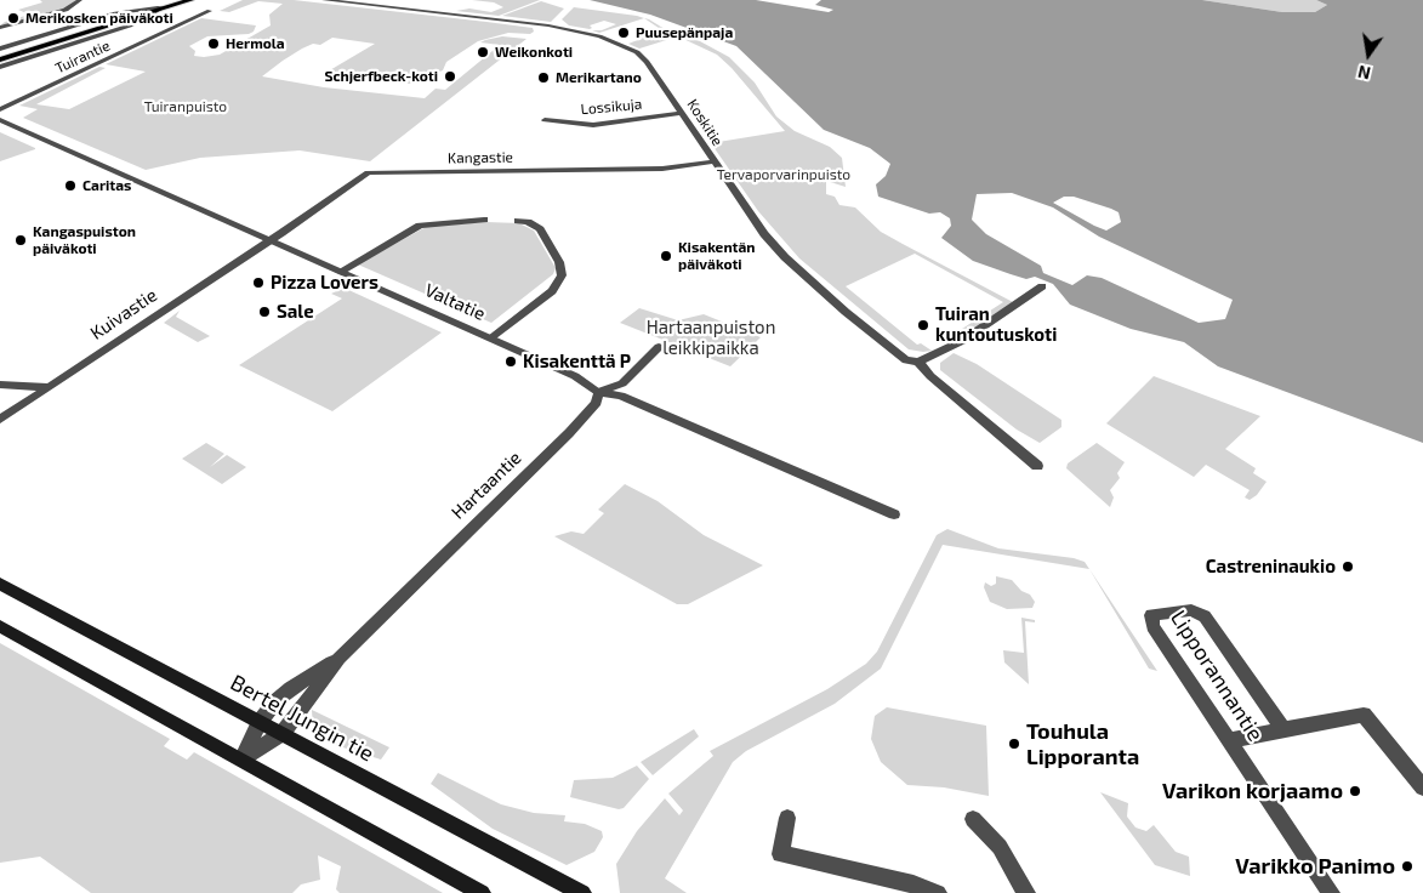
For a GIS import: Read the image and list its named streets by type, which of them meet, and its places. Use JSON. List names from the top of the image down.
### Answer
{
  "streets": {
    "main road": ["Bertel Jungin tie"],
    "street": [
      "Tuirantie",
      "Lossikuja",
      "Koskitie",
      "Kangastie",
      "Valtatie",
      "Kuivastie",
      "Hartaantie",
      "Lipporannantie"
    ]
  },
  "crossings": [
    ["Lossikuja", "Koskitie"],
    ["Koskitie", "Kangastie"],
    ["Kangastie", "Valtatie"],
    ["Kangastie", "Kuivastie"],
    ["Valtatie", "Kuivastie"],
    ["Valtatie", "Hartaantie"],
    ["Hartaantie", "Bertel Jungin tie"]
  ],
  "parks": ["Tuiranpuisto", "Tervaporvarinpuisto", "Hartaanpuiston leikkipaikka"],
  "places": [
    "Merikosken päiväkoti",
    "Puusepänpaja",
    "Hermola",
    "Weikonkoti",
    "Schjerfbeck-koti",
    "Merikartano",
    "Caritas",
    "Kangaspuiston päiväkoti",
    "Kisakentän päiväkoti",
    "Pizza Lovers",
    "Sale",
    "Tuiran kuntoutuskoti",
    "Kisakenttä P",
    "Castreninaukio",
    "Touhula Lipporanta",
    "Varikon korjaamo",
    "Varikko Panimo"
  ],
  "north": "bottom"
}
